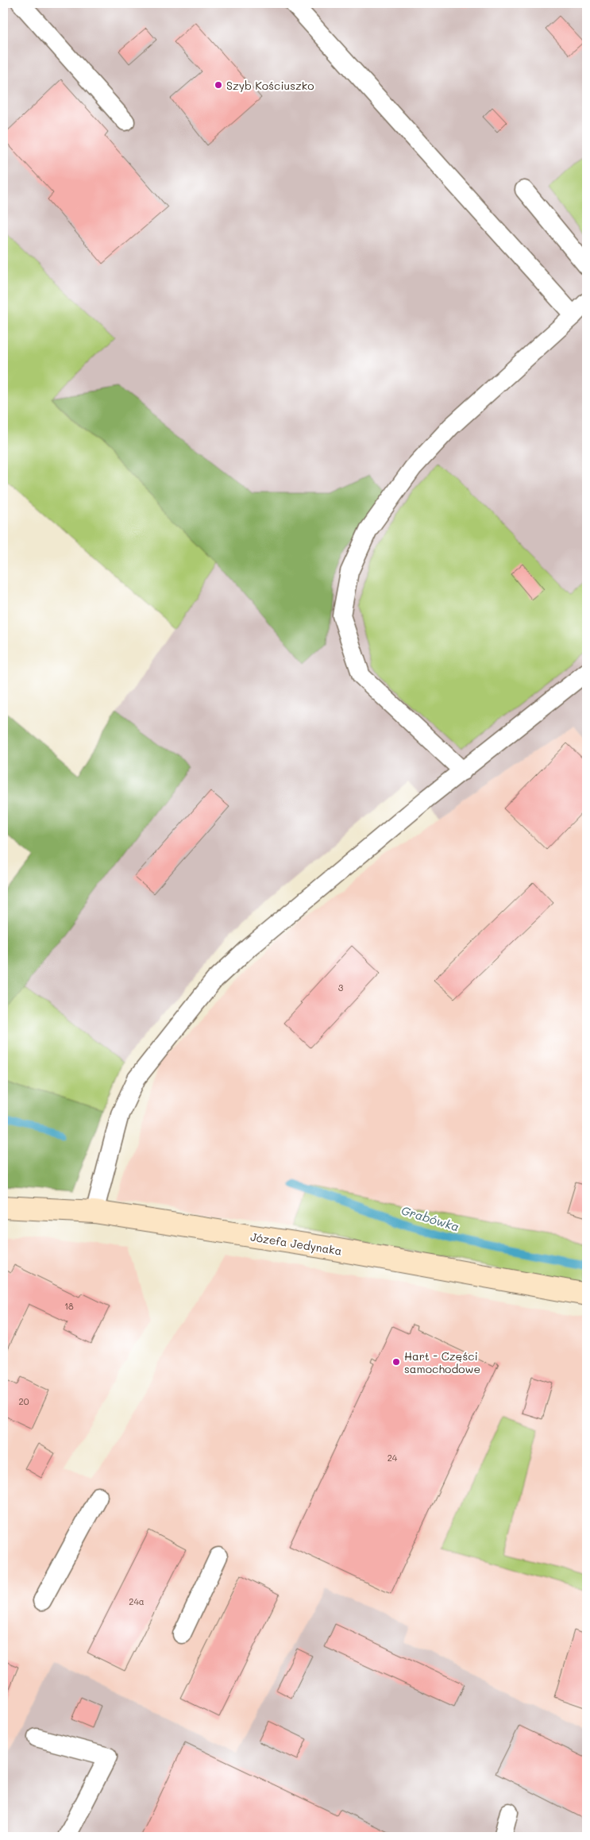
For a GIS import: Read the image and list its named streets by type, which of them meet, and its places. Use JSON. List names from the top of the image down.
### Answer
{
  "streets": {
    "street": ["Józefa Jedynaka"]
  },
  "water": ["Grabówka"],
  "places": ["Szyb Kościuszko", "Hart - Części samochodowe"],
  "house_numbers": [
    "3",
    "18",
    "20",
    "24",
    "24a"
  ]
}
